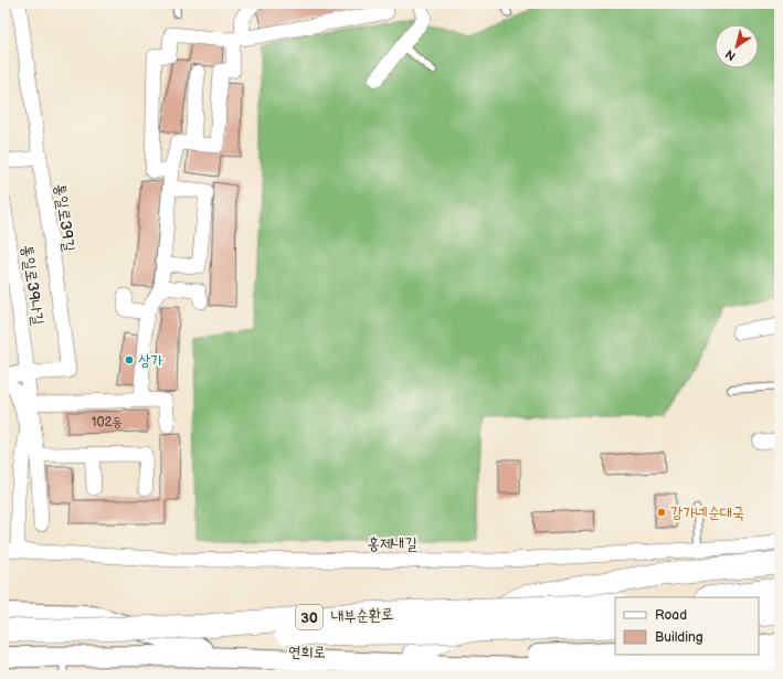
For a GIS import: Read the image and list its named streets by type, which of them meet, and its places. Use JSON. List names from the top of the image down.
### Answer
{
  "streets": {
    "highway": ["내부순환로", "30"],
    "main road": ["연희로"],
    "street": ["통일로39길", "통일로39나길", "홍제내길"]
  },
  "crossings": [
    ["통일로39길", "통일로39나길"]
  ],
  "places": ["상가", "강가네순대국"],
  "house_numbers": ["102동"],
  "legend": ["Road", "Building"],
  "north": "bottom left"
}
